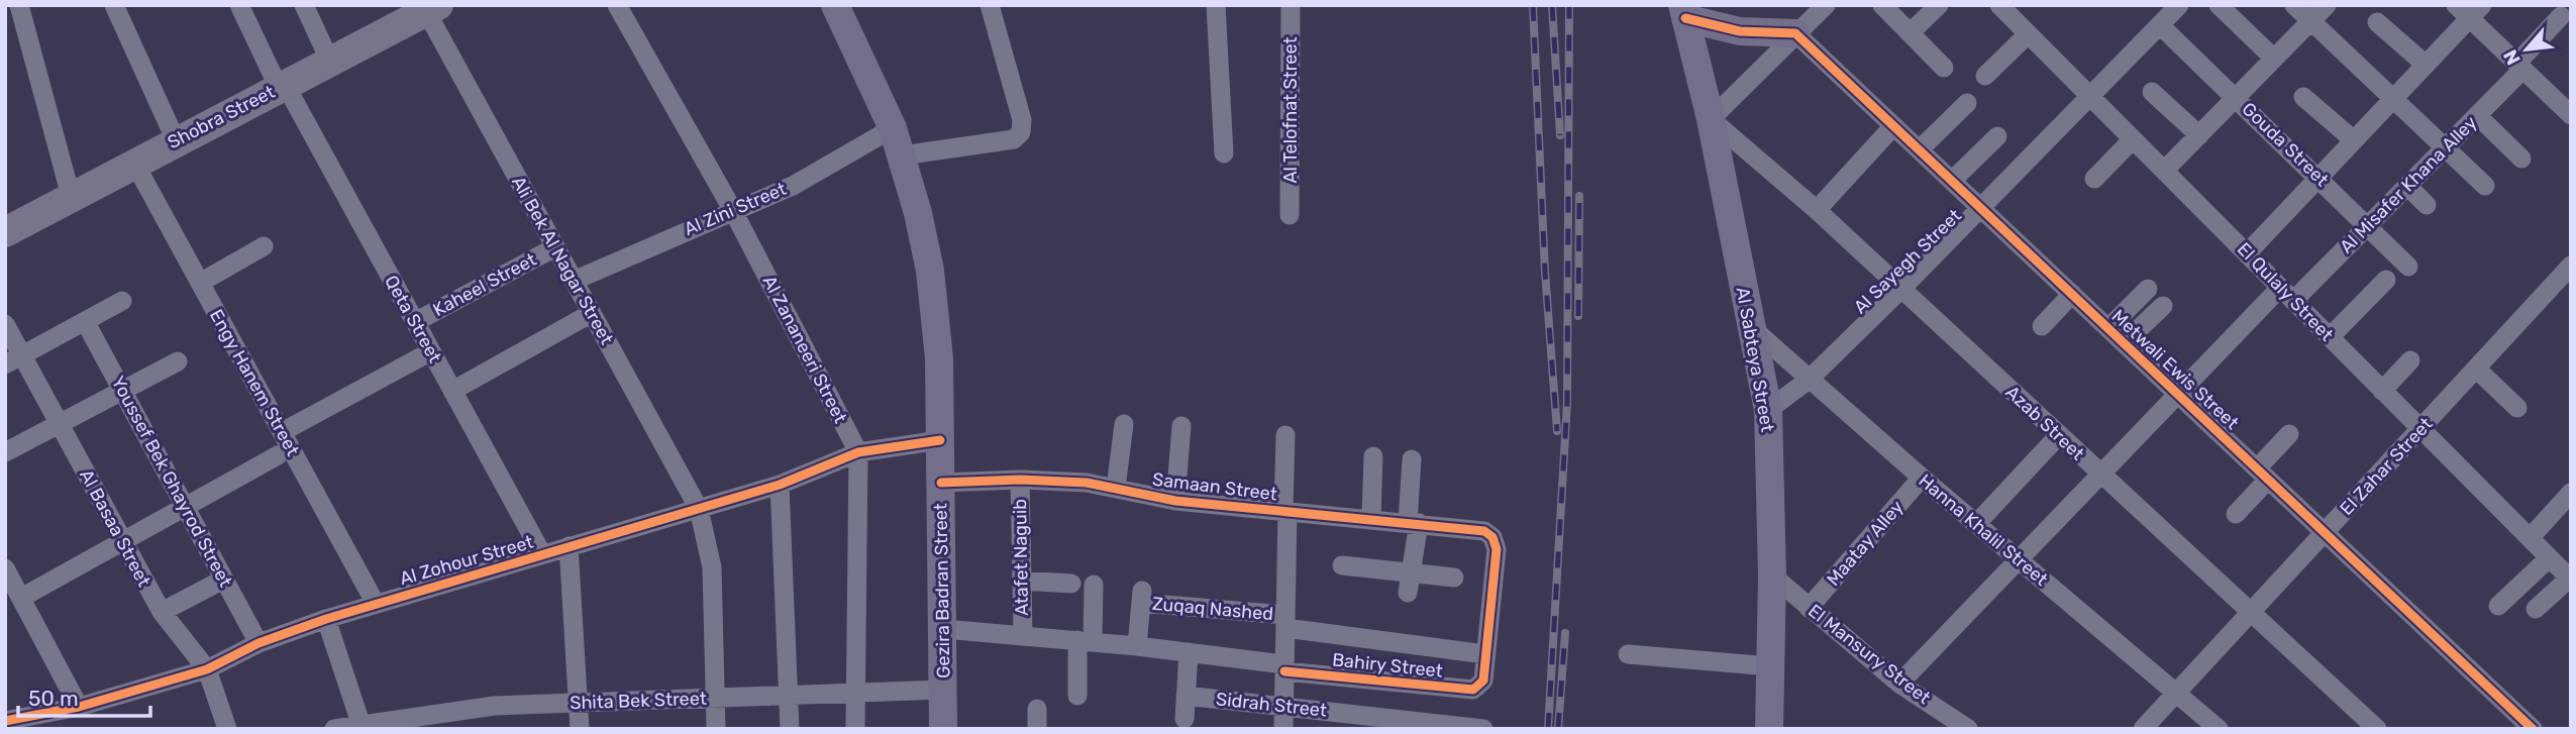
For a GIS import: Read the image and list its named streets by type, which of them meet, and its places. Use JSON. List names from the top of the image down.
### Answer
{
  "streets": {
    "main road": ["Shobra Street"],
    "street": [
      "Al Telofnat Street",
      "Gouda Street",
      "Al Misafer Khana Alley",
      "Al Zini Street",
      "Ali Bek Al Nagar Street",
      "Al Sayegh Street",
      "Kaheel Street",
      "El Qulaly Street",
      "Qeta Street",
      "Al Zananeeri Street",
      "Al Sabteya Street",
      "Metwali Ewis Street",
      "Engy Hanem Street",
      "Azab Street",
      "El Zahar Street",
      "Youssef Bek Ghayrod Street",
      "Samaan Street",
      "Al Basaa Street",
      "Hanna Khalil Street",
      "Maatay Alley",
      "Atafet Naguib",
      "Al Zohour Street",
      "Gezira Badran Street",
      "Zuqaq Nashed",
      "El Mansury Street",
      "Bahiry Street",
      "Shita Bek Street",
      "Sidrah Street"
    ]
  },
  "crossings": [
    ["Shobra Street", "Ali Bek Al Nagar Street"],
    ["Shobra Street", "Qeta Street"],
    ["Shobra Street", "Engy Hanem Street"],
    ["Gouda Street", "Al Misafer Khana Alley"],
    ["Gouda Street", "Al Sayegh Street"],
    ["Al Misafer Khana Alley", "El Qulaly Street"],
    ["Al Misafer Khana Alley", "Metwali Ewis Street"],
    ["Al Misafer Khana Alley", "Azab Street"],
    ["Al Misafer Khana Alley", "Hanna Khalil Street"],
    ["Al Misafer Khana Alley", "El Mansury Street"],
    ["Al Zini Street", "Ali Bek Al Nagar Street"],
    ["Al Zini Street", "Al Zananeeri Street"],
    ["Al Zini Street", "Gezira Badran Street"],
    ["Ali Bek Al Nagar Street", "Kaheel Street"],
    ["Ali Bek Al Nagar Street", "Al Zohour Street"],
    ["Ali Bek Al Nagar Street", "Shita Bek Street"],
    ["Al Sayegh Street", "El Qulaly Street"],
    ["Al Sayegh Street", "Al Sabteya Street"],
    ["Al Sayegh Street", "Metwali Ewis Street"],
    ["Al Sayegh Street", "Azab Street"],
    ["Al Sayegh Street", "Hanna Khalil Street"],
    ["Kaheel Street", "Qeta Street"],
    ["El Qulaly Street", "El Zahar Street"],
    ["Qeta Street", "Al Zohour Street"],
    ["Al Zananeeri Street", "Al Zohour Street"],
    ["Al Zananeeri Street", "Shita Bek Street"],
    ["Al Sabteya Street", "Azab Street"],
    ["Al Sabteya Street", "Hanna Khalil Street"],
    ["Al Sabteya Street", "El Mansury Street"],
    ["Metwali Ewis Street", "El Zahar Street"],
    ["Engy Hanem Street", "Al Zohour Street"],
    ["Azab Street", "El Zahar Street"],
    ["El Zahar Street", "Hanna Khalil Street"],
    ["Youssef Bek Ghayrod Street", "Al Zohour Street"],
    ["Samaan Street", "Atafet Naguib"],
    ["Samaan Street", "Gezira Badran Street"],
    ["Samaan Street", "Zuqaq Nashed"],
    ["Samaan Street", "Bahiry Street"],
    ["Al Basaa Street", "Al Zohour Street"],
    ["Hanna Khalil Street", "Maatay Alley"],
    ["Maatay Alley", "El Mansury Street"],
    ["Atafet Naguib", "Bahiry Street"],
    ["Al Zohour Street", "Gezira Badran Street"],
    ["Gezira Badran Street", "Bahiry Street"],
    ["Gezira Badran Street", "Shita Bek Street"],
    ["Zuqaq Nashed", "Bahiry Street"]
  ],
  "scale_bar": "50 m",
  "north": "bottom left"
}
